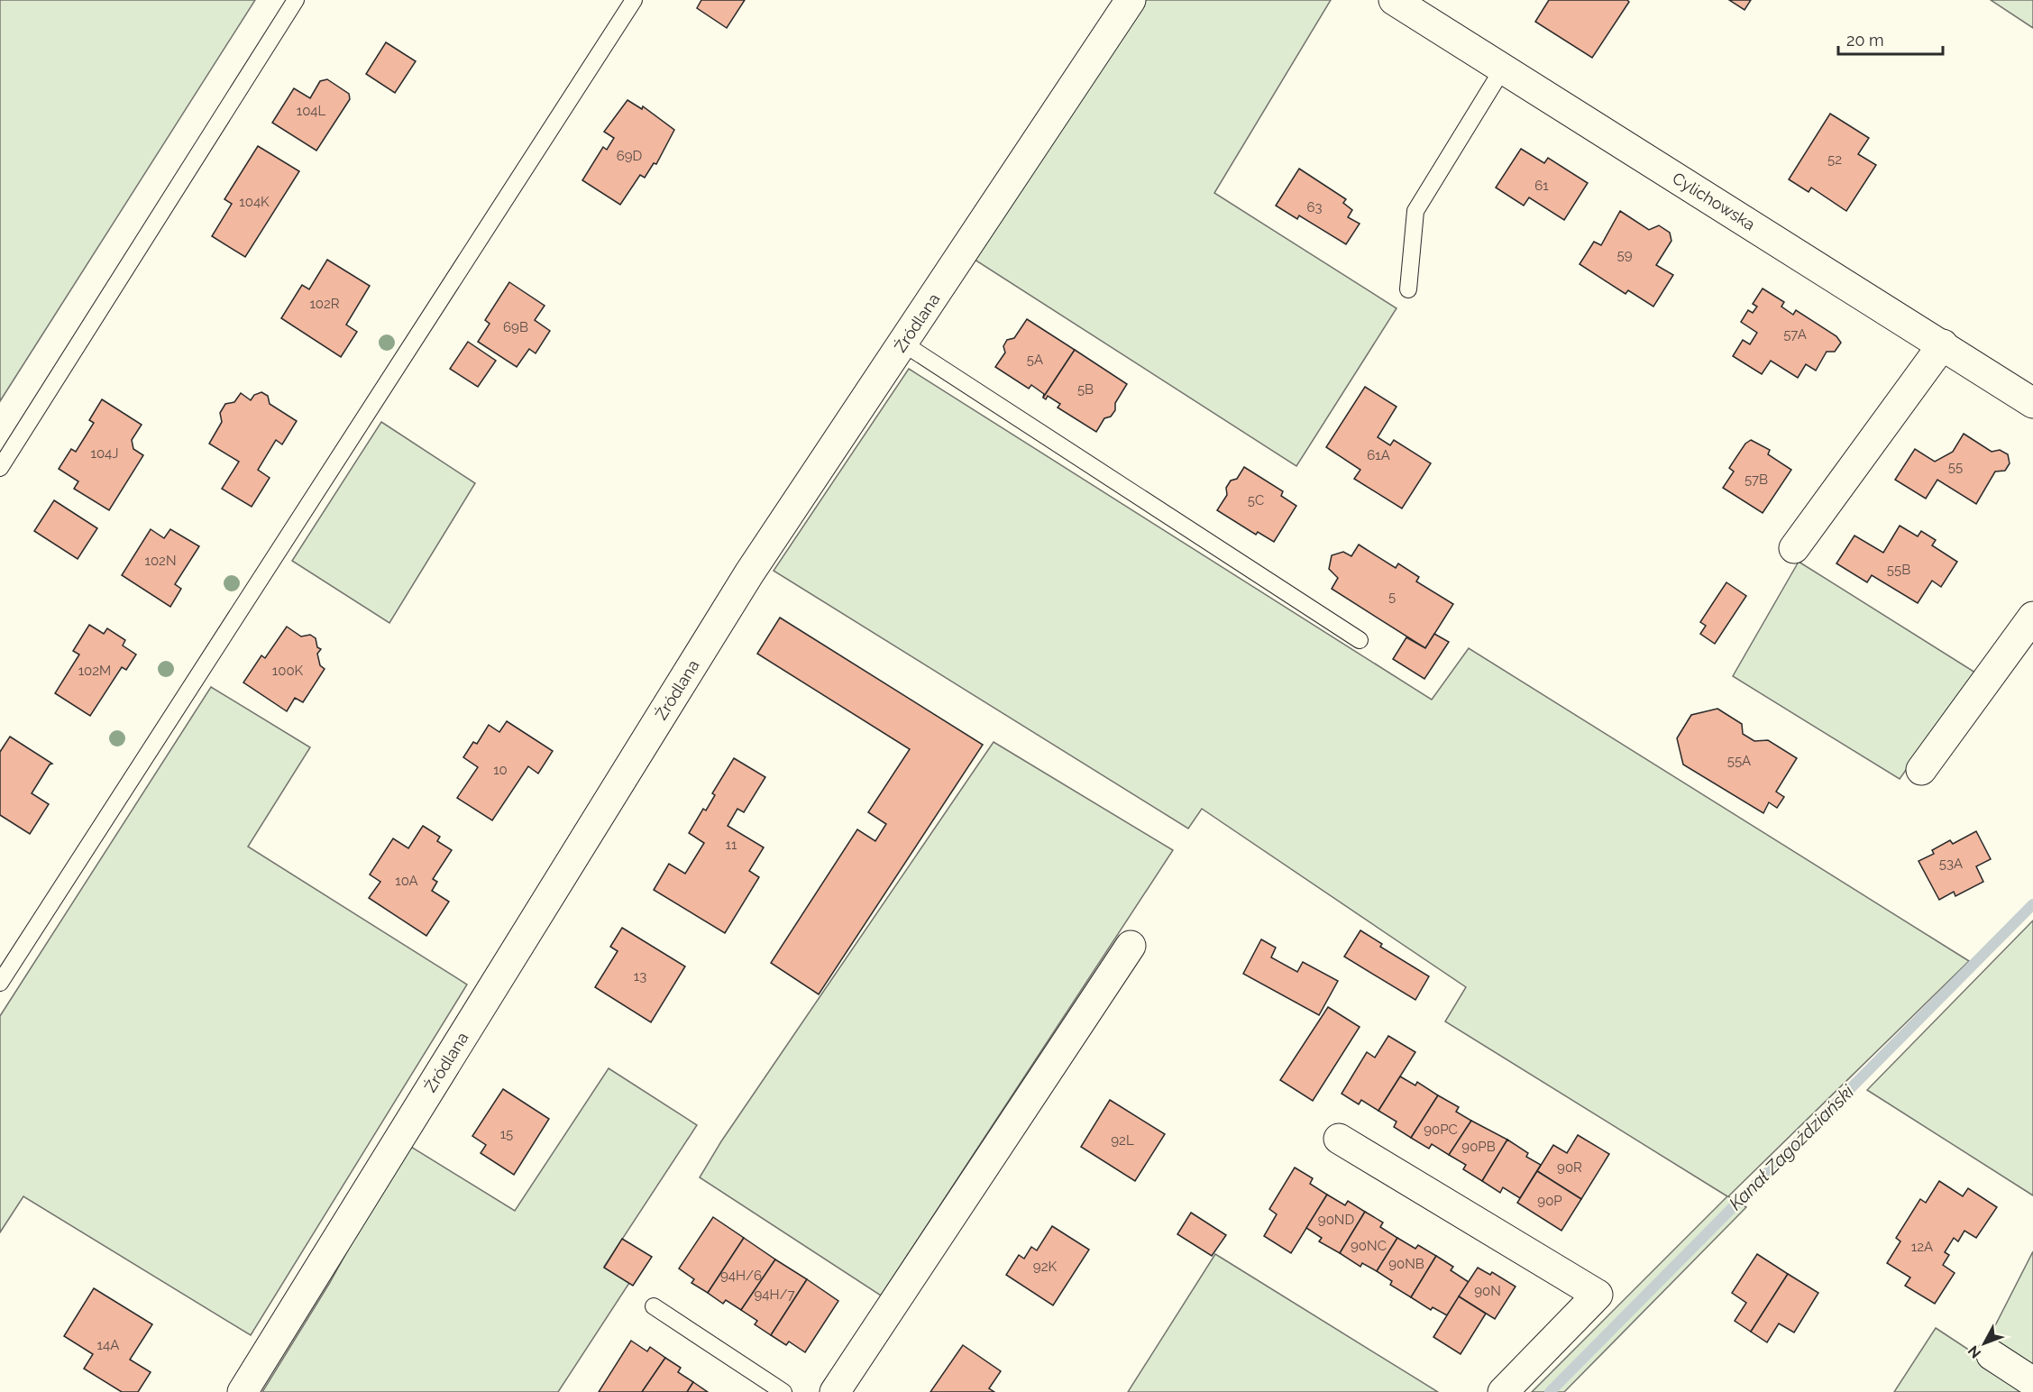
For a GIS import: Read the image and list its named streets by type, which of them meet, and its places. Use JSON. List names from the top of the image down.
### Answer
{
  "streets": {
    "street": ["Cylichowska", "Źródlana"]
  },
  "water": ["Kanał Zagoździański"],
  "house_numbers": [
    "104L",
    "69D",
    "52",
    "61",
    "104K",
    "63",
    "59",
    "102R",
    "69B",
    "57A",
    "5A",
    "5B",
    "104J",
    "61A",
    "55",
    "57B",
    "5C",
    "102N",
    "55B",
    "5",
    "102M",
    "100K",
    "55A",
    "10",
    "11",
    "53A",
    "10A",
    "13",
    "90PC",
    "15",
    "92L",
    "90PB",
    "90R",
    "90P",
    "90ND",
    "90NC",
    "12A",
    "90NB",
    "92K",
    "94H/6",
    "90N",
    "94H/7",
    "14A"
  ],
  "scale_bar": "20 m",
  "north": "bottom left"
}
